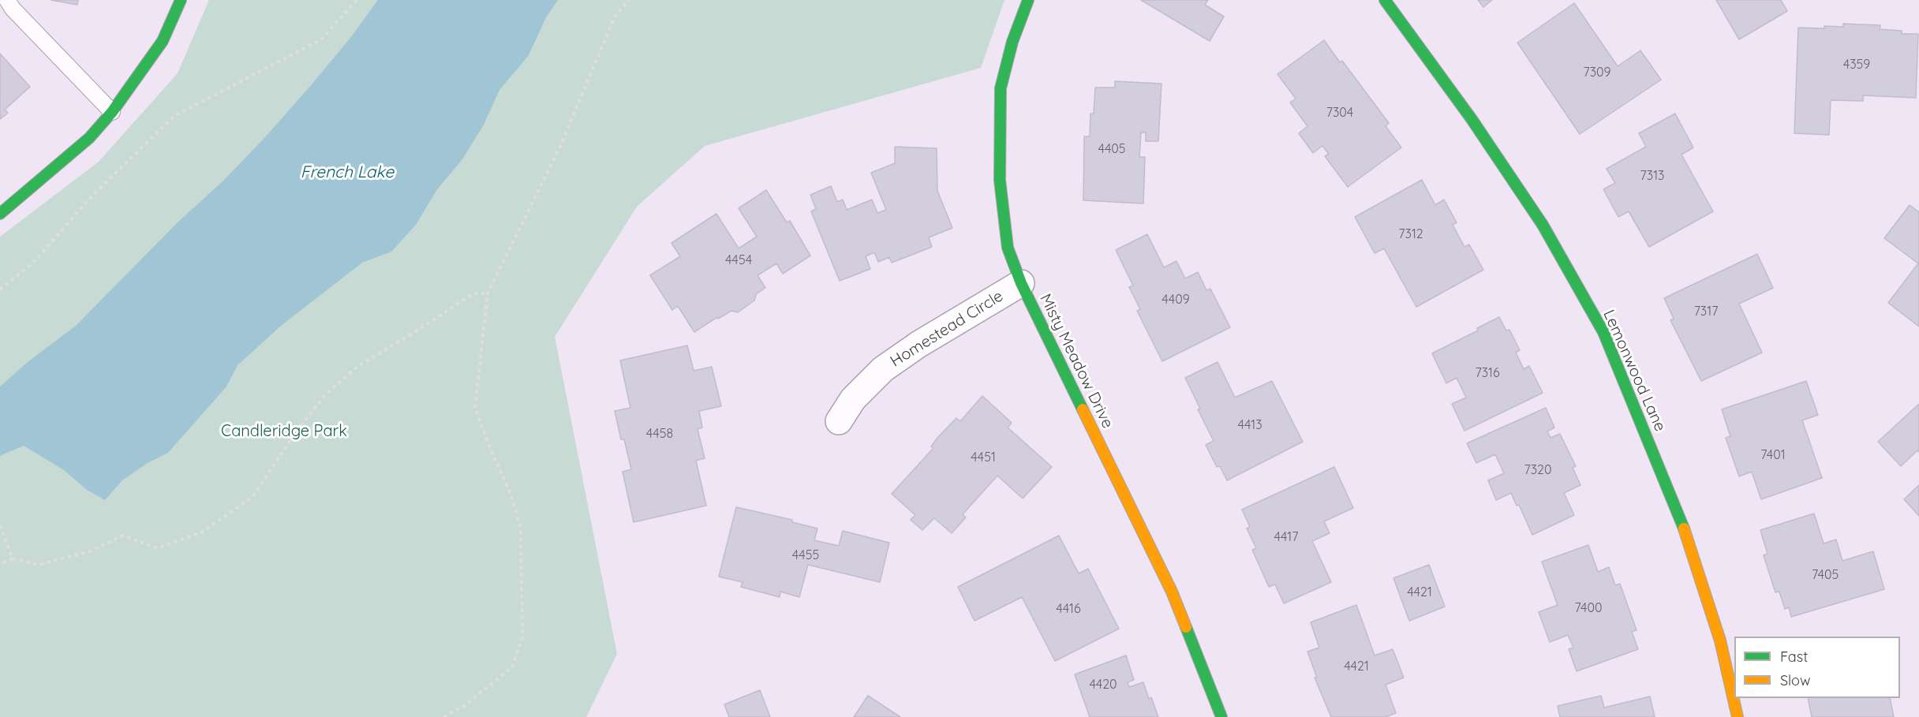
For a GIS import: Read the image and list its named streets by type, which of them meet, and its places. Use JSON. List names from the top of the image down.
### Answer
{
  "streets": {
    "street": ["Homestead Circle", "Misty Meadow Drive", "Lemonwood Lane"]
  },
  "crossings": [
    ["Homestead Circle", "Misty Meadow Drive"]
  ],
  "water": ["French Lake"],
  "parks": ["Candleridge Park"],
  "house_numbers": [
    "4359",
    "7309",
    "7304",
    "4405",
    "7313",
    "7312",
    "4454",
    "4409",
    "7317",
    "7316",
    "4413",
    "4458",
    "7401",
    "4451",
    "7320",
    "4417",
    "4455",
    "7405",
    "4421",
    "7400",
    "4416",
    "4421",
    "4420"
  ],
  "legend": ["Fast", "Slow"]
}
